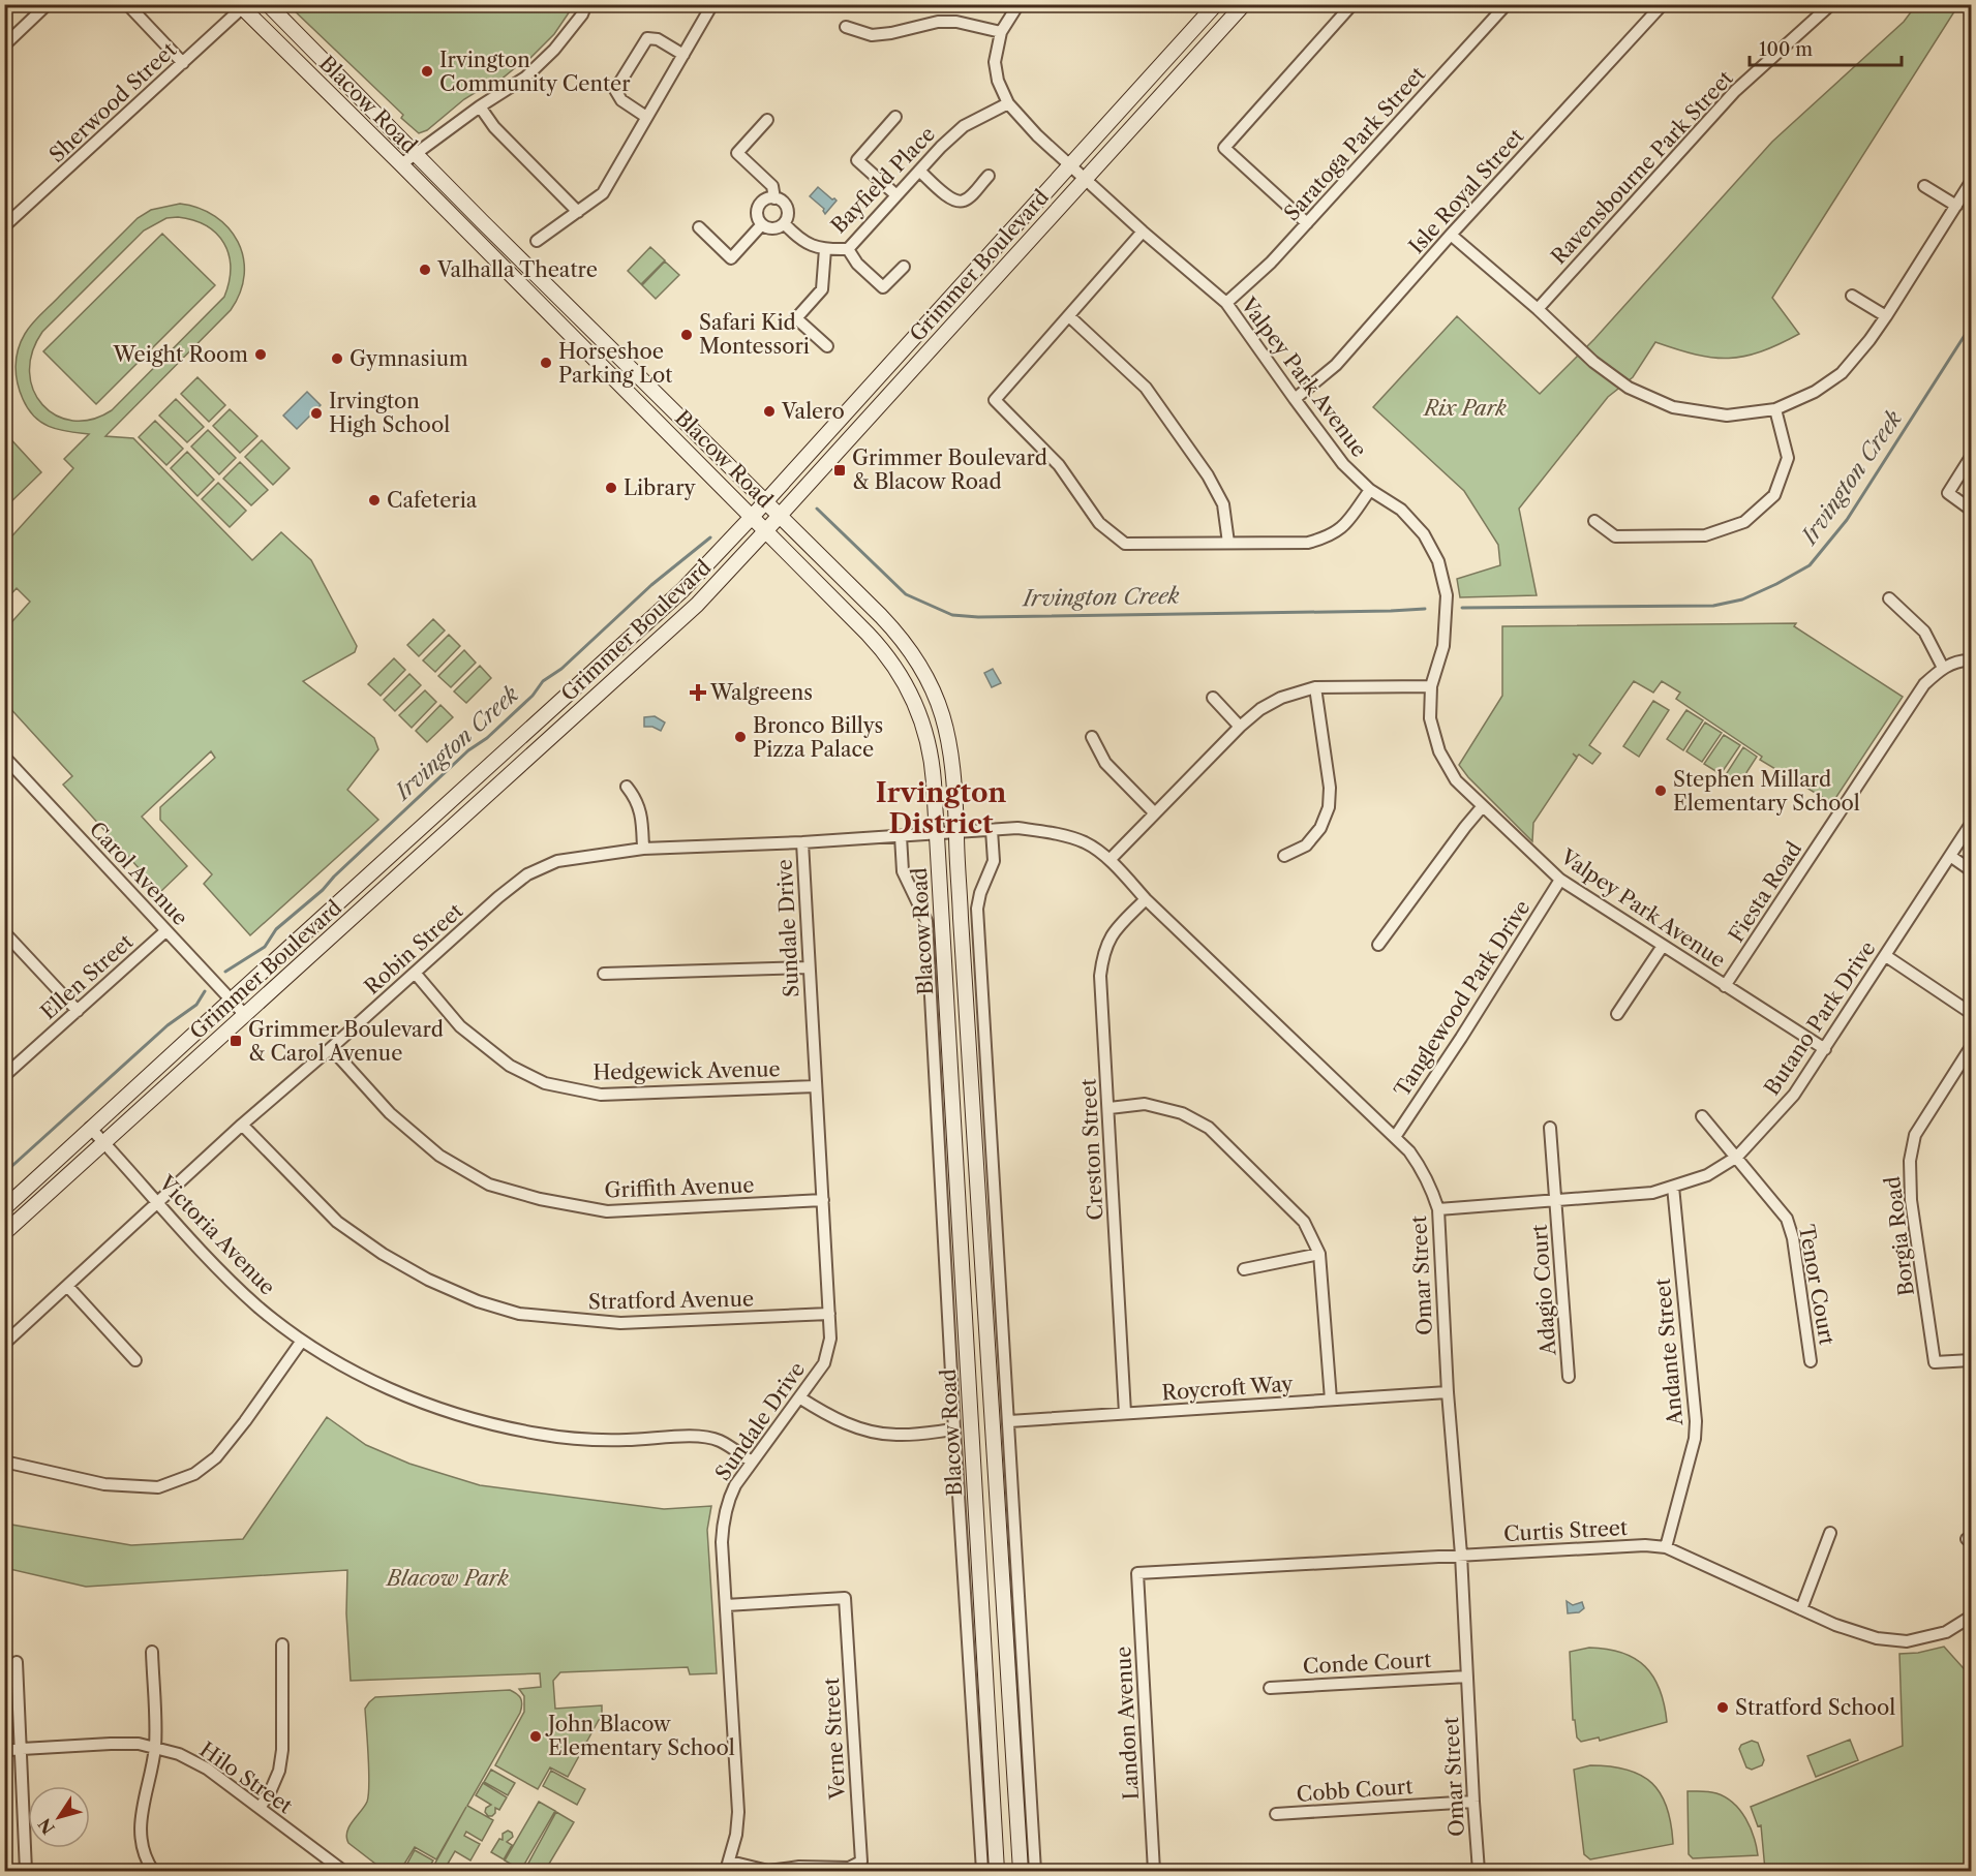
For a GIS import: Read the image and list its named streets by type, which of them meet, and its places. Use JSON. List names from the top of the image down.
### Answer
{
  "streets": {
    "main road": ["Blacow Road", "Grimmer Boulevard"],
    "street": [
      "Sherwood Street",
      "Saratoga Park Street",
      "Ravensbourne Park Street",
      "Bayfield Place",
      "Isle Royal Street",
      "Valpey Park Avenue",
      "Carol Avenue",
      "Fiesta Road",
      "Sundale Drive",
      "Robin Street",
      "Ellen Street",
      "Tanglewood Park Drive",
      "Butano Park Drive",
      "Hedgewick Avenue",
      "Creston Street",
      "Griffith Avenue",
      "Victoria Avenue",
      "Borgia Road",
      "Omar Street",
      "Tenor Court",
      "Adagio Court",
      "Stratford Avenue",
      "Andante Street",
      "Roycroft Way",
      "Curtis Street",
      "Conde Court",
      "Landon Avenue",
      "Verne Street",
      "Hilo Street",
      "Cobb Court"
    ]
  },
  "crossings": [
    ["Sherwood Street", "Blacow Road"],
    ["Blacow Road", "Grimmer Boulevard"],
    ["Blacow Road", "Robin Street"],
    ["Blacow Road", "Omar Street"],
    ["Saratoga Park Street", "Valpey Park Avenue"],
    ["Bayfield Place", "Valpey Park Avenue"],
    ["Isle Royal Street", "Valpey Park Avenue"],
    ["Grimmer Boulevard", "Valpey Park Avenue"],
    ["Grimmer Boulevard", "Carol Avenue"],
    ["Grimmer Boulevard", "Victoria Avenue"],
    ["Valpey Park Avenue", "Fiesta Road"],
    ["Valpey Park Avenue", "Tanglewood Park Drive"],
    ["Valpey Park Avenue", "Butano Park Drive"],
    ["Carol Avenue", "Ellen Street"],
    ["Sundale Drive", "Robin Street"],
    ["Sundale Drive", "Hedgewick Avenue"],
    ["Sundale Drive", "Griffith Avenue"],
    ["Sundale Drive", "Victoria Avenue"],
    ["Sundale Drive", "Stratford Avenue"],
    ["Sundale Drive", "Verne Street"],
    ["Robin Street", "Hedgewick Avenue"],
    ["Robin Street", "Griffith Avenue"],
    ["Robin Street", "Victoria Avenue"],
    ["Robin Street", "Omar Street"],
    ["Robin Street", "Stratford Avenue"],
    ["Tanglewood Park Drive", "Omar Street"],
    ["Butano Park Drive", "Omar Street"],
    ["Butano Park Drive", "Tenor Court"],
    ["Butano Park Drive", "Adagio Court"],
    ["Butano Park Drive", "Andante Street"],
    ["Creston Street", "Omar Street"],
    ["Creston Street", "Roycroft Way"],
    ["Omar Street", "Roycroft Way"],
    ["Omar Street", "Curtis Street"],
    ["Omar Street", "Conde Court"],
    ["Omar Street", "Cobb Court"],
    ["Andante Street", "Curtis Street"],
    ["Curtis Street", "Landon Avenue"]
  ],
  "districts": ["Irvington District"],
  "water": ["Irvington Creek"],
  "parks": ["Rix Park", "Blacow Park"],
  "places": {
    "other": [
      "Irvington Community Center",
      "Valhalla Theatre",
      "Safari Kid Montessori",
      "Weight Room",
      "Gymnasium",
      "Horseshoe Parking Lot",
      "Valero",
      "Irvington High School",
      "Library",
      "Cafeteria",
      "Bronco Billys Pizza Palace",
      "Stephen Millard Elementary School",
      "Stratford School",
      "John Blacow Elementary School"
    ],
    "transit": ["Grimmer Boulevard & Blacow Road", "Grimmer Boulevard & Carol Avenue"],
    "health": ["Walgreens"]
  },
  "scale_bar": "100 m",
  "north": "bottom left"
}
